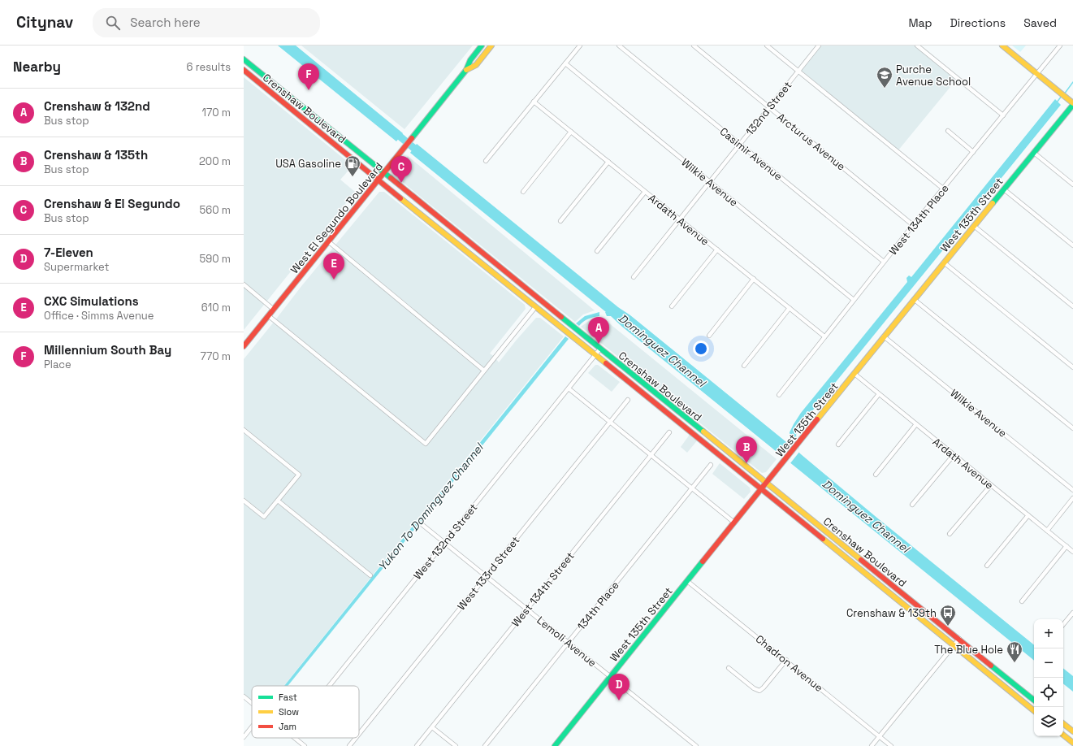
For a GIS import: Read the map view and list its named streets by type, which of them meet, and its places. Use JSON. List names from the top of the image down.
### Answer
{
  "streets": {
    "main road": ["Crenshaw Boulevard", "West 135th Street", "West El Segundo Boulevard"],
    "street": [
      "132nd Street",
      "Arcturus Avenue",
      "Casimir Avenue",
      "Wilkie Avenue",
      "Ardath Avenue",
      "West 134th Place",
      "West 132nd Street",
      "West 133rd Street",
      "West 134th Street",
      "134th Place",
      "Lemoli Avenue",
      "Chadron Avenue"
    ]
  },
  "crossings": [
    ["Crenshaw Boulevard", "West 135th Street"],
    ["Crenshaw Boulevard", "West El Segundo Boulevard"],
    ["Crenshaw Boulevard", "West 132nd Street"],
    ["132nd Street", "Arcturus Avenue"],
    ["132nd Street", "Casimir Avenue"],
    ["132nd Street", "Wilkie Avenue"],
    ["132nd Street", "Ardath Avenue"],
    ["Arcturus Avenue", "West 134th Place"],
    ["Casimir Avenue", "West 134th Place"],
    ["Wilkie Avenue", "West 135th Street"],
    ["Wilkie Avenue", "West 134th Place"],
    ["West 135th Street", "Ardath Avenue"],
    ["West 135th Street", "Lemoli Avenue"],
    ["West 135th Street", "Chadron Avenue"],
    ["Ardath Avenue", "West 134th Place"],
    ["West 132nd Street", "Lemoli Avenue"],
    ["West 133rd Street", "Lemoli Avenue"],
    ["West 134th Street", "Lemoli Avenue"],
    ["134th Place", "Lemoli Avenue"]
  ],
  "water": ["Dominguez Channel", "Yukon To Dominguez Channel"],
  "places": {
    "school or university": ["Purche Avenue School"],
    "fuel station": ["USA Gasoline"],
    "bus stop": ["Crenshaw & 139th"],
    "restaurant": ["The Blue Hole"]
  },
  "legend": ["Fast", "Slow", "Jam"],
  "page": {
    "header": "Citynav",
    "search": "Search here",
    "nav": ["Map", "Directions", "Saved"],
    "heading": ["Nearby", "6 results"],
    "pins": [
      "F",
      "C",
      "E",
      "A",
      "B",
      "D"
    ],
    "list": [
      {
        "mark": "A",
        "name": "Crenshaw & 132nd",
        "note": "Bus stop",
        "value": "170 m"
      },
      {
        "mark": "B",
        "name": "Crenshaw & 135th",
        "note": "Bus stop",
        "value": "200 m"
      },
      {
        "mark": "C",
        "name": "Crenshaw & El Segundo",
        "note": "Bus stop",
        "value": "560 m"
      },
      {
        "mark": "D",
        "name": "7-Eleven",
        "note": "Supermarket",
        "value": "590 m"
      },
      {
        "mark": "E",
        "name": "CXC Simulations",
        "note": "Office · Simms Avenue",
        "value": "610 m"
      },
      {
        "mark": "F",
        "name": "Millennium South Bay",
        "note": "Place",
        "value": "770 m"
      }
    ],
    "map_buttons": ["+", "−"]
  }
}
